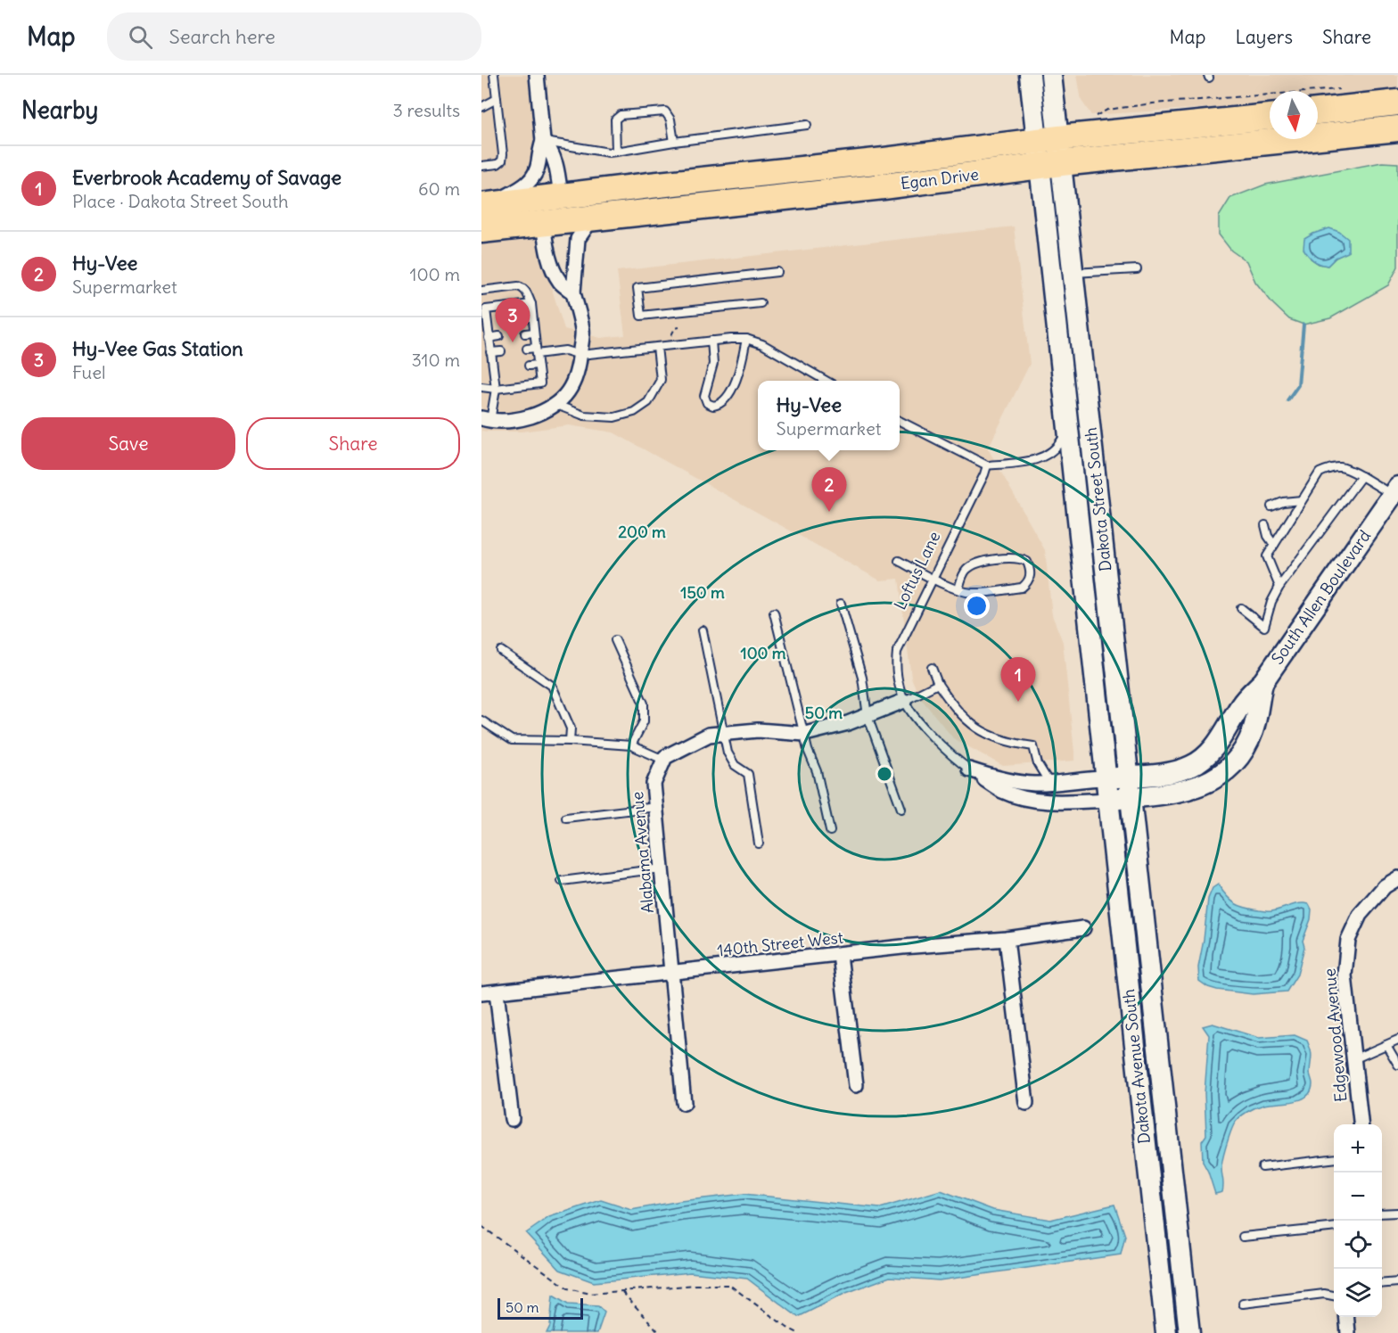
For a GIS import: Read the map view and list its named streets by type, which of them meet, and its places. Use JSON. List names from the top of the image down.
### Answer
{
  "streets": {
    "highway": ["Egan Drive"],
    "main road": ["Dakota Street South", "South Allen Boulevard", "Dakota Avenue South"],
    "street": [
      "Loftus Lane",
      "Alabama Avenue",
      "140th Street West",
      "Edgewood Avenue"
    ]
  },
  "crossings": [
    ["Egan Drive", "Dakota Street South"],
    ["Dakota Street South", "Loftus Lane"],
    ["Dakota Street South", "South Allen Boulevard"],
    ["Dakota Street South", "Dakota Avenue South"],
    ["Loftus Lane", "South Allen Boulevard"],
    ["Loftus Lane", "Dakota Avenue South"],
    ["South Allen Boulevard", "Dakota Avenue South"],
    ["Alabama Avenue", "140th Street West"]
  ],
  "scale_bar": "50 m",
  "north": "bottom",
  "page": {
    "header": "Map",
    "search": "Search here",
    "nav": ["Map", "Layers", "Share"],
    "heading": ["Nearby", "3 results"],
    "list": [
      {
        "mark": "1",
        "name": "Everbrook Academy of Savage",
        "note": "Place · Dakota Street South",
        "value": "60 m"
      },
      {
        "mark": "2",
        "name": "Hy-Vee",
        "note": "Supermarket",
        "value": "100 m"
      },
      {
        "mark": "3",
        "name": "Hy-Vee Gas Station",
        "note": "Fuel",
        "value": "310 m"
      }
    ],
    "pins": ["3", "2", "1"],
    "popup": ["Hy-Vee", "Supermarket"],
    "buttons": ["Save", "Share"],
    "map_buttons": ["+", "−"],
    "scale": "50 m"
  },
  "rings": [
    "200 m",
    "150 m",
    "100 m",
    "50 m"
  ]
}
